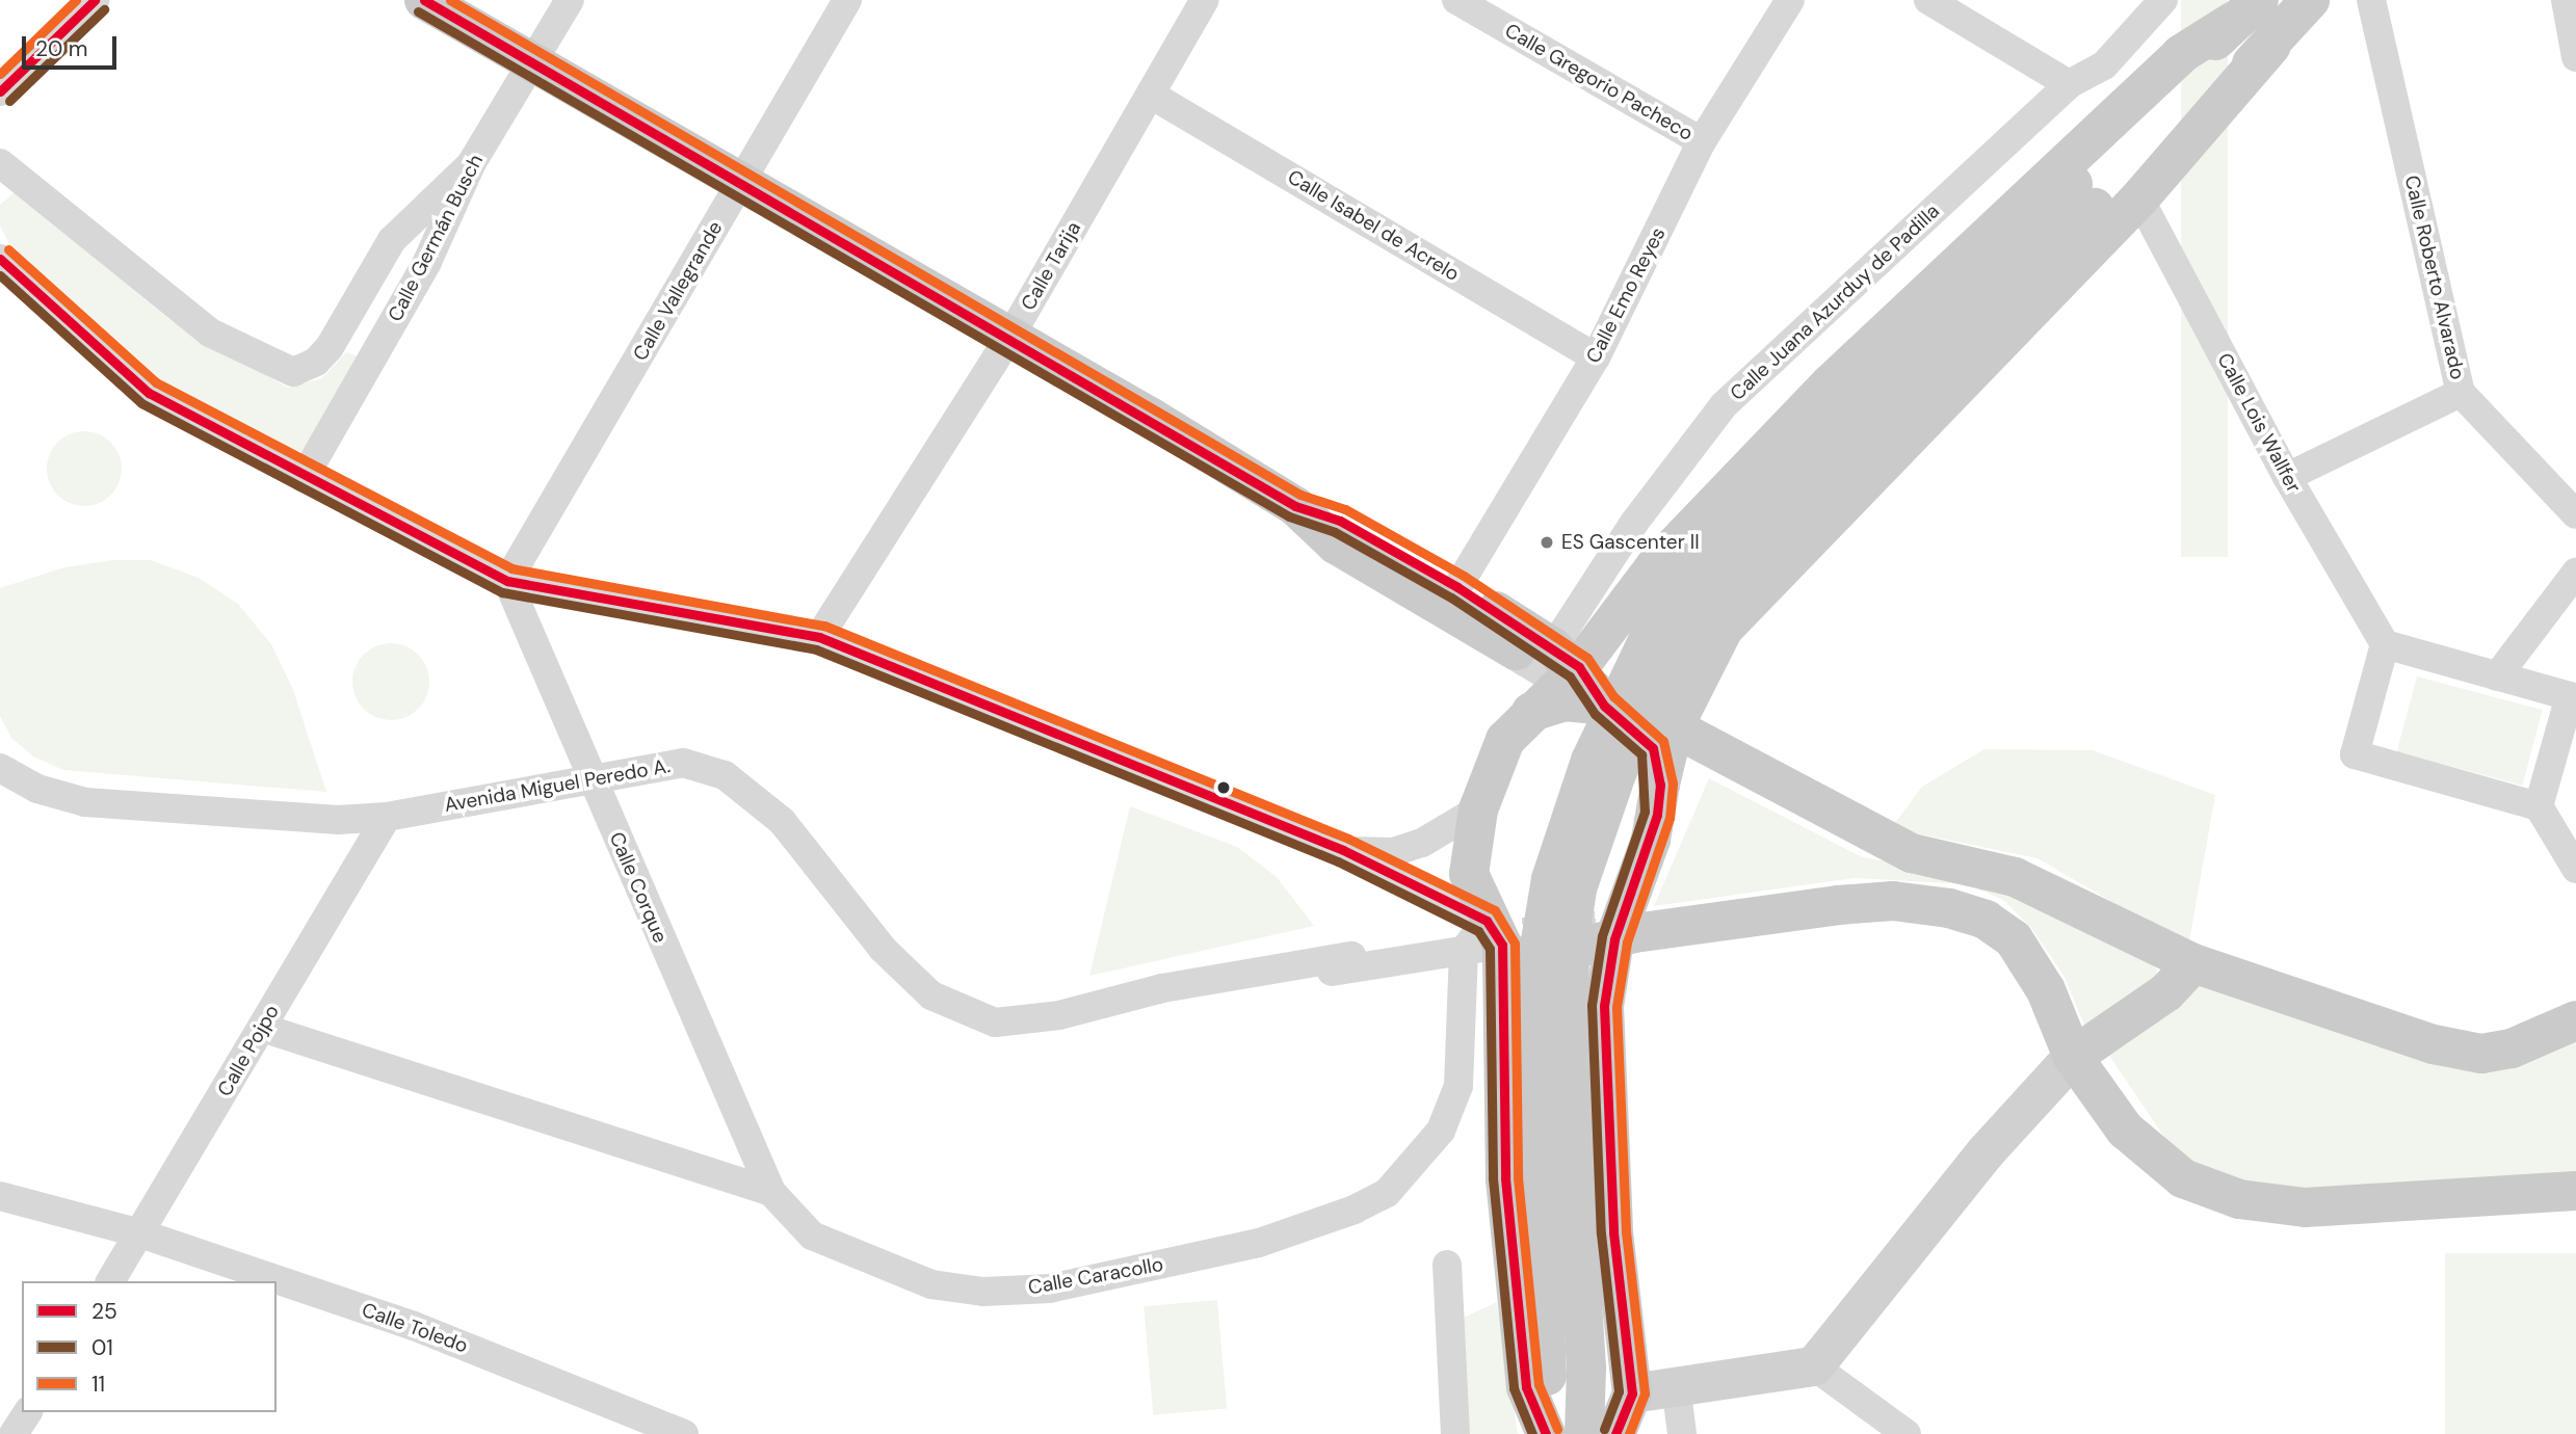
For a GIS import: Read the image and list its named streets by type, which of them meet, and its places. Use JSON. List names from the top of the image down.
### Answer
{
  "streets": {
    "street": [
      "Calle Gregorio Pacheco",
      "Calle Isabel de Acrelo",
      "Calle Germán Busch",
      "Calle Tarija",
      "Calle Roberto Alvarado",
      "Calle Vallegrande",
      "Calle Emo Reyes",
      "Calle Juana Azurduy de Padilla",
      "Calle Lois Wallfer",
      "Avenida Miguel Peredo A.",
      "Calle Corque",
      "Calle Pojpo",
      "Calle Caracollo",
      "Calle Toledo"
    ]
  },
  "crossings": [
    ["Calle Gregorio Pacheco", "Calle Emo Reyes"],
    ["Calle Isabel de Acrelo", "Calle Tarija"],
    ["Calle Isabel de Acrelo", "Calle Emo Reyes"],
    ["Calle Vallegrande", "Calle Corque"],
    ["Avenida Miguel Peredo A.", "Calle Corque"],
    ["Avenida Miguel Peredo A.", "Calle Pojpo"],
    ["Calle Corque", "Calle Caracollo"],
    ["Calle Pojpo", "Calle Toledo"]
  ],
  "places": ["ES Gascenter II"],
  "lines": ["transit line 25", "transit line 11", "transit line 01"],
  "legend": ["25", "01", "11"],
  "scale_bar": "20 m"
}
